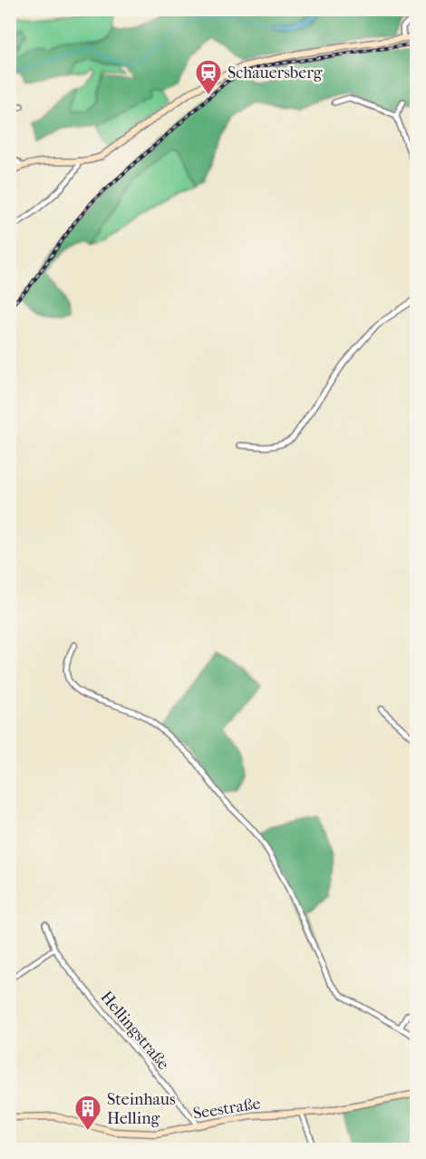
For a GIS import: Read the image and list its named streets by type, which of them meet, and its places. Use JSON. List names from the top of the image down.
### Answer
{
  "streets": {
    "main road": ["Seestraße"],
    "street": ["Hellingstraße"]
  },
  "crossings": [
    ["Hellingstraße", "Seestraße"]
  ],
  "places": {
    "station": ["Schauersberg"],
    "building": ["Steinhaus Helling"]
  }
}
